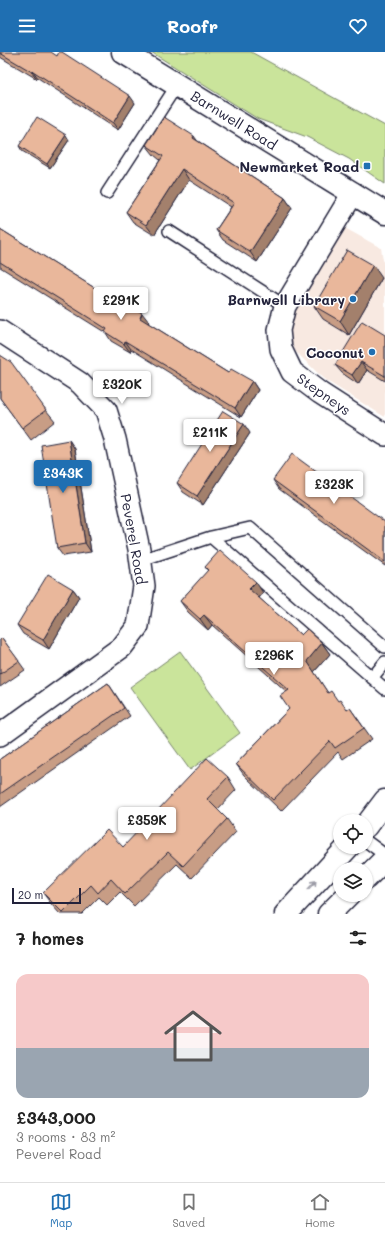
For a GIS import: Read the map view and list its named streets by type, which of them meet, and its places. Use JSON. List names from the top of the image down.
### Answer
{
  "streets": {
    "main road": ["Barnwell Road"],
    "street": ["Stepneys", "Peverel Road"]
  },
  "crossings": [
    ["Barnwell Road", "Stepneys"]
  ],
  "places": {
    "transit": ["Newmarket Road"],
    "other": ["Barnwell Library", "Coconut"]
  },
  "scale_bar": "20 m",
  "page": {
    "header": "Roofr",
    "price": [
      "£291K",
      "£320K",
      "£211K",
      "£343K",
      "£323K",
      "£296K",
      "£359K"
    ],
    "scale": "20 m",
    "heading": "7 homes",
    "list": [
      {
        "name": "£343,000",
        "note": "3 rooms · 83 m² · Peverel Road"
      }
    ],
    "tabs": ["Map", "Saved", "Home"]
  }
}
